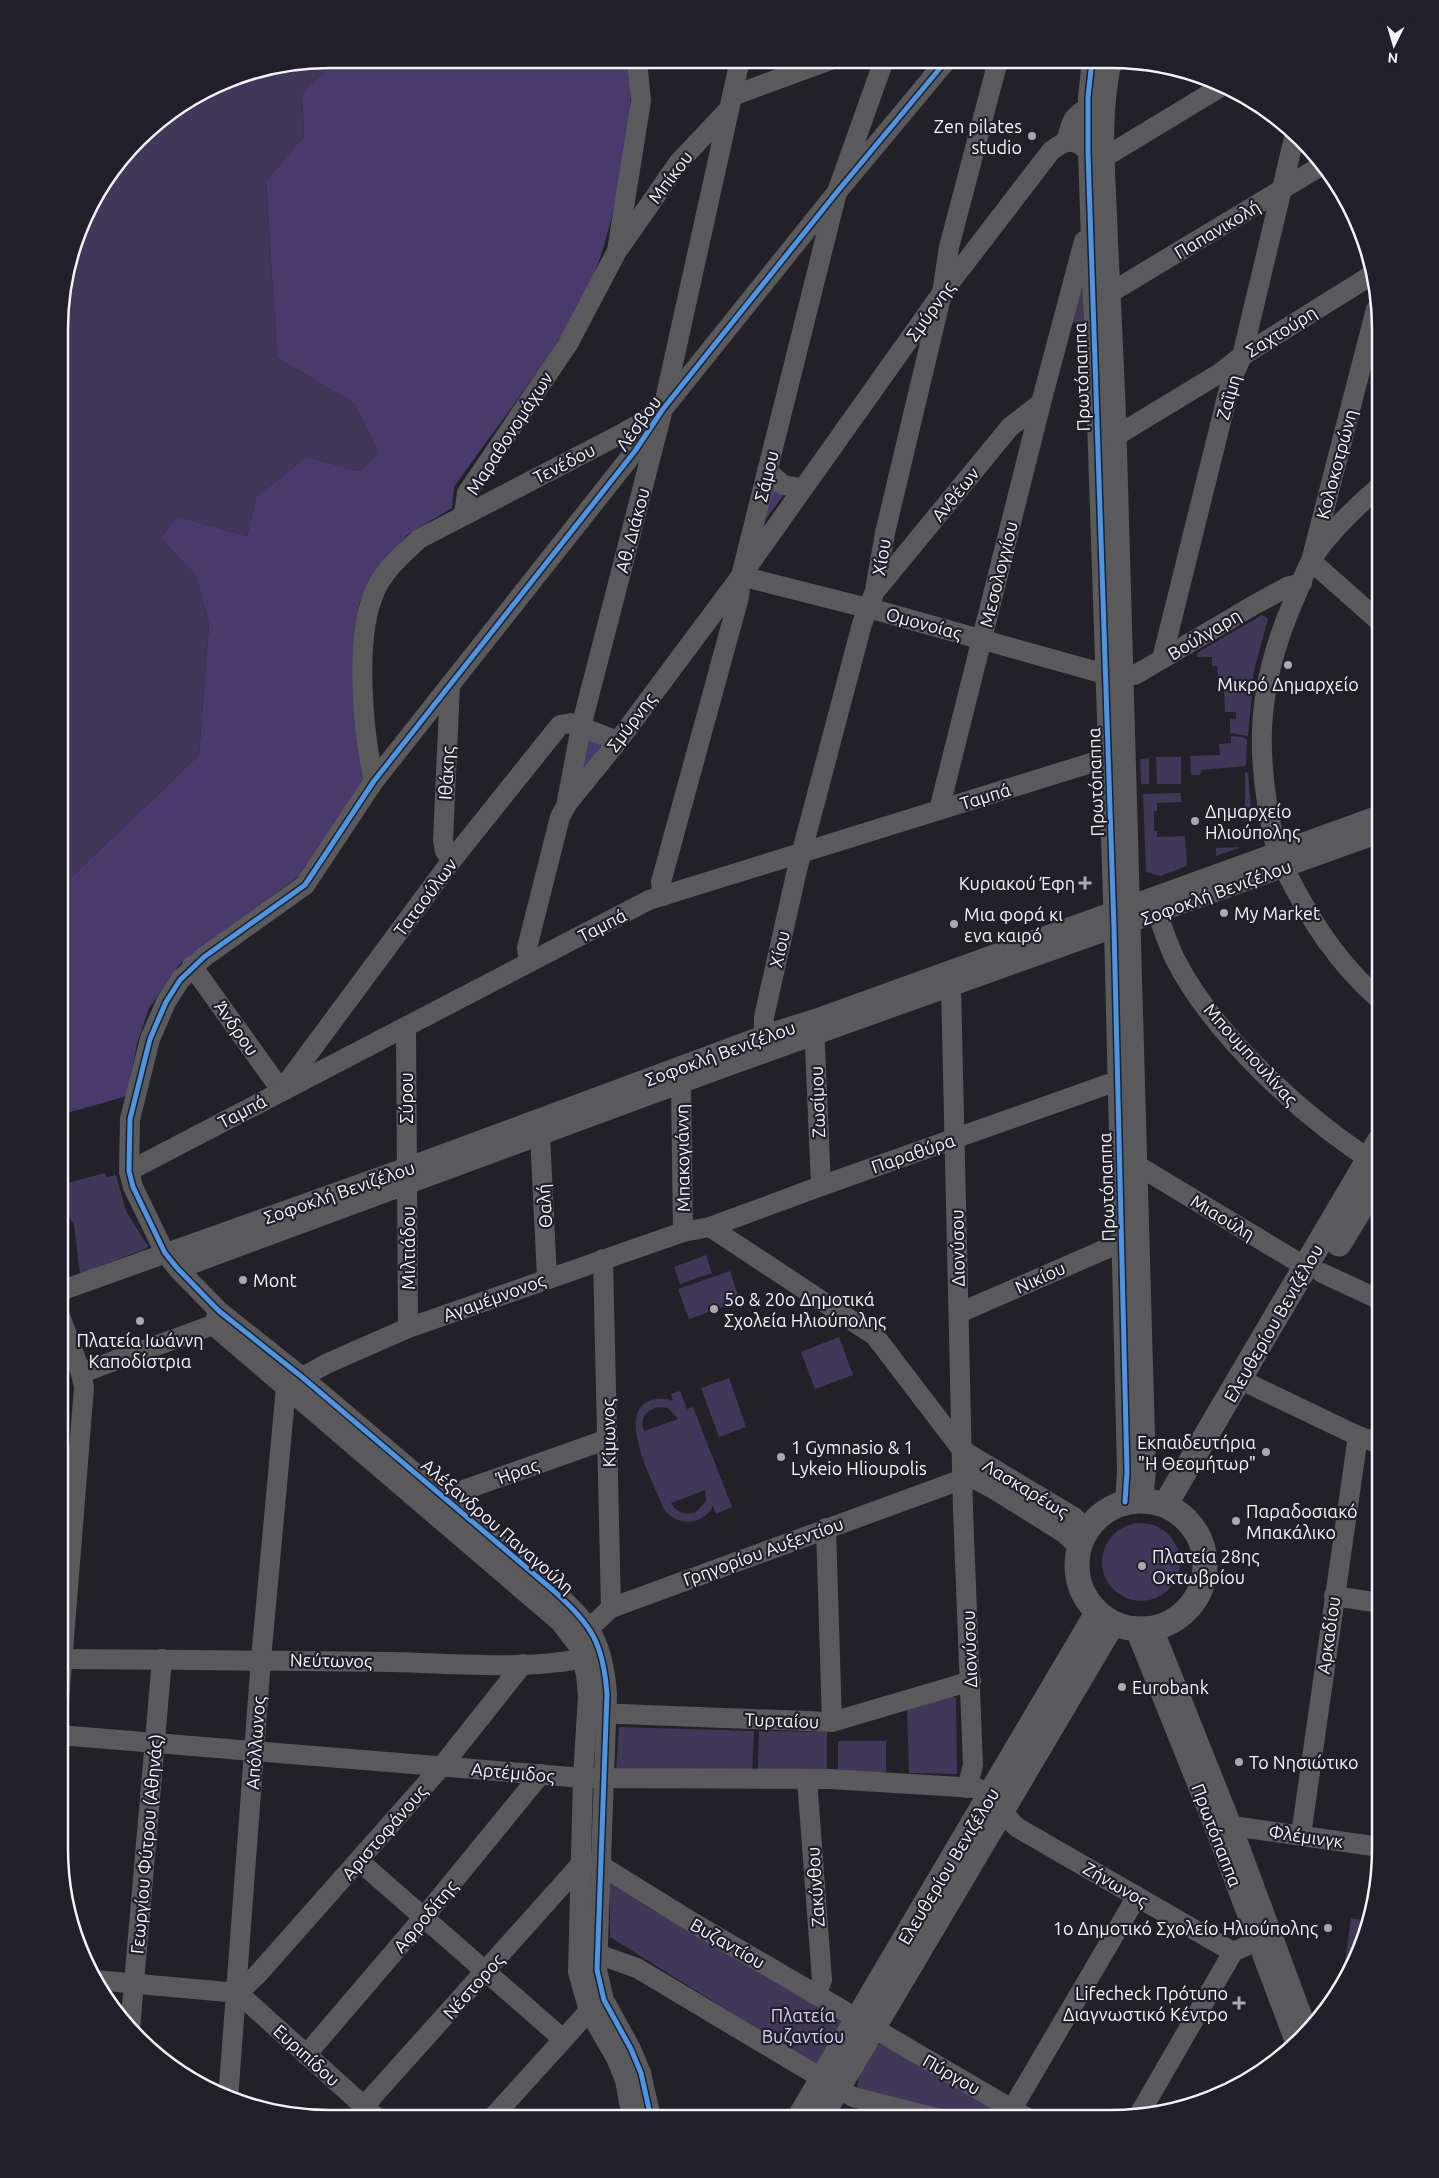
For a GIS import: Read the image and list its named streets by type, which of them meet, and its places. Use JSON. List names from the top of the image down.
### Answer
{
  "streets": {
    "main road": ["Ελευθερίου Βενιζέλου"],
    "street": [
      "Μπίκου",
      "Παπανικολή",
      "Σμύρνης",
      "Σαχτούρη",
      "Πρωτόπαππα",
      "Ζαΐμη",
      "Λέσβου",
      "Μαραθονομάχων",
      "Τενέδου",
      "Κολοκοτρώνη",
      "Σάμου",
      "Ανθέων",
      "Αθ. Διάκου",
      "Χίου",
      "Μεσολογγίου",
      "Ομονοίας",
      "Βούλγαρη",
      "Ιθάκης",
      "Ταμπά",
      "Σοφοκλή Βενιζέλου",
      "Ταταούλων",
      "Άνδρου",
      "Μπουμπουλίνας",
      "Σύρου",
      "Ζωσίμου",
      "Παραθύρα",
      "Μπακογιάννη",
      "Θαλή",
      "Μιαούλη",
      "Μιλτιάδου",
      "Διονύσου",
      "Νικίου",
      "Αγαμέμνονος",
      "Κίμωνος",
      "Ήρας",
      "Λασκαρέως",
      "Αλέξανδρου Παναγούλη",
      "Γρηγορίου Αυξεντίου",
      "Αρκαδίου",
      "Νεύτωνος",
      "Τυρταίου",
      "Απόλλωνος",
      "Αρτέμιδος",
      "Αριστοφάνους",
      "Φλέμινγκ",
      "Γεωργίου Φύτρου (Αθηνάς)",
      "Ζήνωνος",
      "Ζακύνθου",
      "Αφροδίτης",
      "Βυζαντίου",
      "Νέστορος",
      "Ευριπίδου",
      "Πύργου"
    ]
  },
  "crossings": [
    ["Μπίκου", "Μαραθονομάχων"],
    ["Μπίκου", "Αθ. Διάκου"],
    ["Παπανικολή", "Πρωτόπαππα"],
    ["Παπανικολή", "Ζαΐμη"],
    ["Σμύρνης", "Σάμου"],
    ["Σμύρνης", "Αθ. Διάκου"],
    ["Σμύρνης", "Χίου"],
    ["Σμύρνης", "Ομονοίας"],
    ["Σαχτούρη", "Πρωτόπαππα"],
    ["Σαχτούρη", "Ζαΐμη"],
    ["Πρωτόπαππα", "Μεσολογγίου"],
    ["Πρωτόπαππα", "Ομονοίας"],
    ["Πρωτόπαππα", "Βούλγαρη"],
    ["Πρωτόπαππα", "Ταμπά"],
    ["Πρωτόπαππα", "Σοφοκλή Βενιζέλου"],
    ["Πρωτόπαππα", "Παραθύρα"],
    ["Πρωτόπαππα", "Μιαούλη"],
    ["Πρωτόπαππα", "Νικίου"],
    ["Πρωτόπαππα", "Ελευθερίου Βενιζέλου"],
    ["Πρωτόπαππα", "Λασκαρέως"],
    ["Πρωτόπαππα", "Φλέμινγκ"],
    ["Ζαΐμη", "Βούλγαρη"],
    ["Λέσβου", "Μαραθονομάχων"],
    ["Λέσβου", "Τενέδου"],
    ["Λέσβου", "Σάμου"],
    ["Λέσβου", "Αθ. Διάκου"],
    ["Λέσβου", "Ιθάκης"],
    ["Λέσβου", "Άνδρου"],
    ["Λέσβου", "Αλέξανδρου Παναγούλη"],
    ["Μαραθονομάχων", "Τενέδου"],
    ["Τενέδου", "Αθ. Διάκου"],
    ["Σάμου", "Ομονοίας"],
    ["Σάμου", "Ταμπά"],
    ["Ανθέων", "Χίου"],
    ["Ανθέων", "Μεσολογγίου"],
    ["Ανθέων", "Ομονοίας"],
    ["Αθ. Διάκου", "Ταμπά"],
    ["Αθ. Διάκου", "Ταταούλων"],
    ["Χίου", "Ομονοίας"],
    ["Χίου", "Ταμπά"],
    ["Χίου", "Σοφοκλή Βενιζέλου"],
    ["Μεσολογγίου", "Ομονοίας"],
    ["Μεσολογγίου", "Ταμπά"],
    ["Ομονοίας", "Βούλγαρη"],
    ["Ιθάκης", "Ταταούλων"],
    ["Ταμπά", "Ταταούλων"],
    ["Ταμπά", "Άνδρου"],
    ["Ταμπά", "Σύρου"],
    ["Ταμπά", "Αλέξανδρου Παναγούλη"],
    ["Σοφοκλή Βενιζέλου", "Μπουμπουλίνας"],
    ["Σοφοκλή Βενιζέλου", "Σύρου"],
    ["Σοφοκλή Βενιζέλου", "Ζωσίμου"],
    ["Σοφοκλή Βενιζέλου", "Μπακογιάννη"],
    ["Σοφοκλή Βενιζέλου", "Θαλή"],
    ["Σοφοκλή Βενιζέλου", "Μιλτιάδου"],
    ["Σοφοκλή Βενιζέλου", "Διονύσου"],
    ["Σοφοκλή Βενιζέλου", "Αλέξανδρου Παναγούλη"],
    ["Ταταούλων", "Άνδρου"],
    ["Άνδρου", "Αλέξανδρου Παναγούλη"],
    ["Σύρου", "Μιλτιάδου"],
    ["Ζωσίμου", "Παραθύρα"],
    ["Παραθύρα", "Διονύσου"],
    ["Παραθύρα", "Αγαμέμνονος"],
    ["Μπακογιάννη", "Αγαμέμνονος"],
    ["Θαλή", "Αγαμέμνονος"],
    ["Μιαούλη", "Ελευθερίου Βενιζέλου"],
    ["Μιλτιάδου", "Αγαμέμνονος"],
    ["Διονύσου", "Νικίου"],
    ["Διονύσου", "Ελευθερίου Βενιζέλου"],
    ["Διονύσου", "Λασκαρέως"],
    ["Διονύσου", "Γρηγορίου Αυξεντίου"],
    ["Διονύσου", "Τυρταίου"],
    ["Διονύσου", "Αρτέμιδος"],
    ["Διονύσου", "Ζήνωνος"],
    ["Αγαμέμνονος", "Κίμωνος"],
    ["Αγαμέμνονος", "Αλέξανδρου Παναγούλη"],
    ["Αγαμέμνονος", "Απόλλωνος"],
    ["Ελευθερίου Βενιζέλου", "Λασκαρέως"],
    ["Ελευθερίου Βενιζέλου", "Αρτέμιδος"],
    ["Ελευθερίου Βενιζέλου", "Ζήνωνος"],
    ["Ελευθερίου Βενιζέλου", "Βυζαντίου"],
    ["Ελευθερίου Βενιζέλου", "Πύργου"],
    ["Κίμωνος", "Ήρας"],
    ["Κίμωνος", "Γρηγορίου Αυξεντίου"],
    ["Ήρας", "Αλέξανδρου Παναγούλη"],
    ["Λασκαρέως", "Γρηγορίου Αυξεντίου"],
    ["Αλέξανδρου Παναγούλη", "Γρηγορίου Αυξεντίου"],
    ["Αλέξανδρου Παναγούλη", "Νεύτωνος"],
    ["Αλέξανδρου Παναγούλη", "Τυρταίου"],
    ["Αλέξανδρου Παναγούλη", "Απόλλωνος"],
    ["Αλέξανδρου Παναγούλη", "Αρτέμιδος"],
    ["Αλέξανδρου Παναγούλη", "Βυζαντίου"],
    ["Αλέξανδρου Παναγούλη", "Νέστορος"],
    ["Αρκαδίου", "Φλέμινγκ"],
    ["Νεύτωνος", "Απόλλωνος"],
    ["Νεύτωνος", "Αριστοφάνους"],
    ["Νεύτωνος", "Γεωργίου Φύτρου (Αθηνάς)"],
    ["Απόλλωνος", "Αρτέμιδος"],
    ["Απόλλωνος", "Αριστοφάνους"],
    ["Απόλλωνος", "Ευριπίδου"],
    ["Αρτέμιδος", "Αριστοφάνους"],
    ["Αρτέμιδος", "Γεωργίου Φύτρου (Αθηνάς)"],
    ["Αρτέμιδος", "Ζήνωνος"],
    ["Αρτέμιδος", "Ζακύνθου"],
    ["Αρτέμιδος", "Αφροδίτης"],
    ["Αριστοφάνους", "Ευριπίδου"],
    ["Ζακύνθου", "Βυζαντίου"],
    ["Αφροδίτης", "Ευριπίδου"],
    ["Βυζαντίου", "Νέστορος"],
    ["Βυζαντίου", "Πύργου"]
  ],
  "parks": ["Πλατεία Βυζαντίου"],
  "places": {
    "other": [
      "Zen pilates studio",
      "Μικρό Δημαρχείο",
      "Δημαρχείο Ηλιούπολης",
      "My Market",
      "Μια φορά κι ενα καιρό",
      "Mont",
      "5ο & 20ο Δημοτικά Σχολεία Ηλιούπολης",
      "Πλατεία Ιωάννη Καποδίστρια",
      "Εκπαιδευτήρια \"Η Θεομήτωρ\"",
      "1 Gymnasio & 1 Lykeio Hlioupolis",
      "Παραδοσιακό Μπακάλικο",
      "Πλατεία 28ης Οκτωβρίου",
      "Eurobank",
      "Το Νησιώτικο",
      "1ο Δημοτικό Σχολείο Ηλιούπολης"
    ],
    "health": ["Κυριακού Έφη", "Lifecheck Πρότυπο Διαγνωστικό Κέντρο"]
  },
  "north": "bottom"
}
